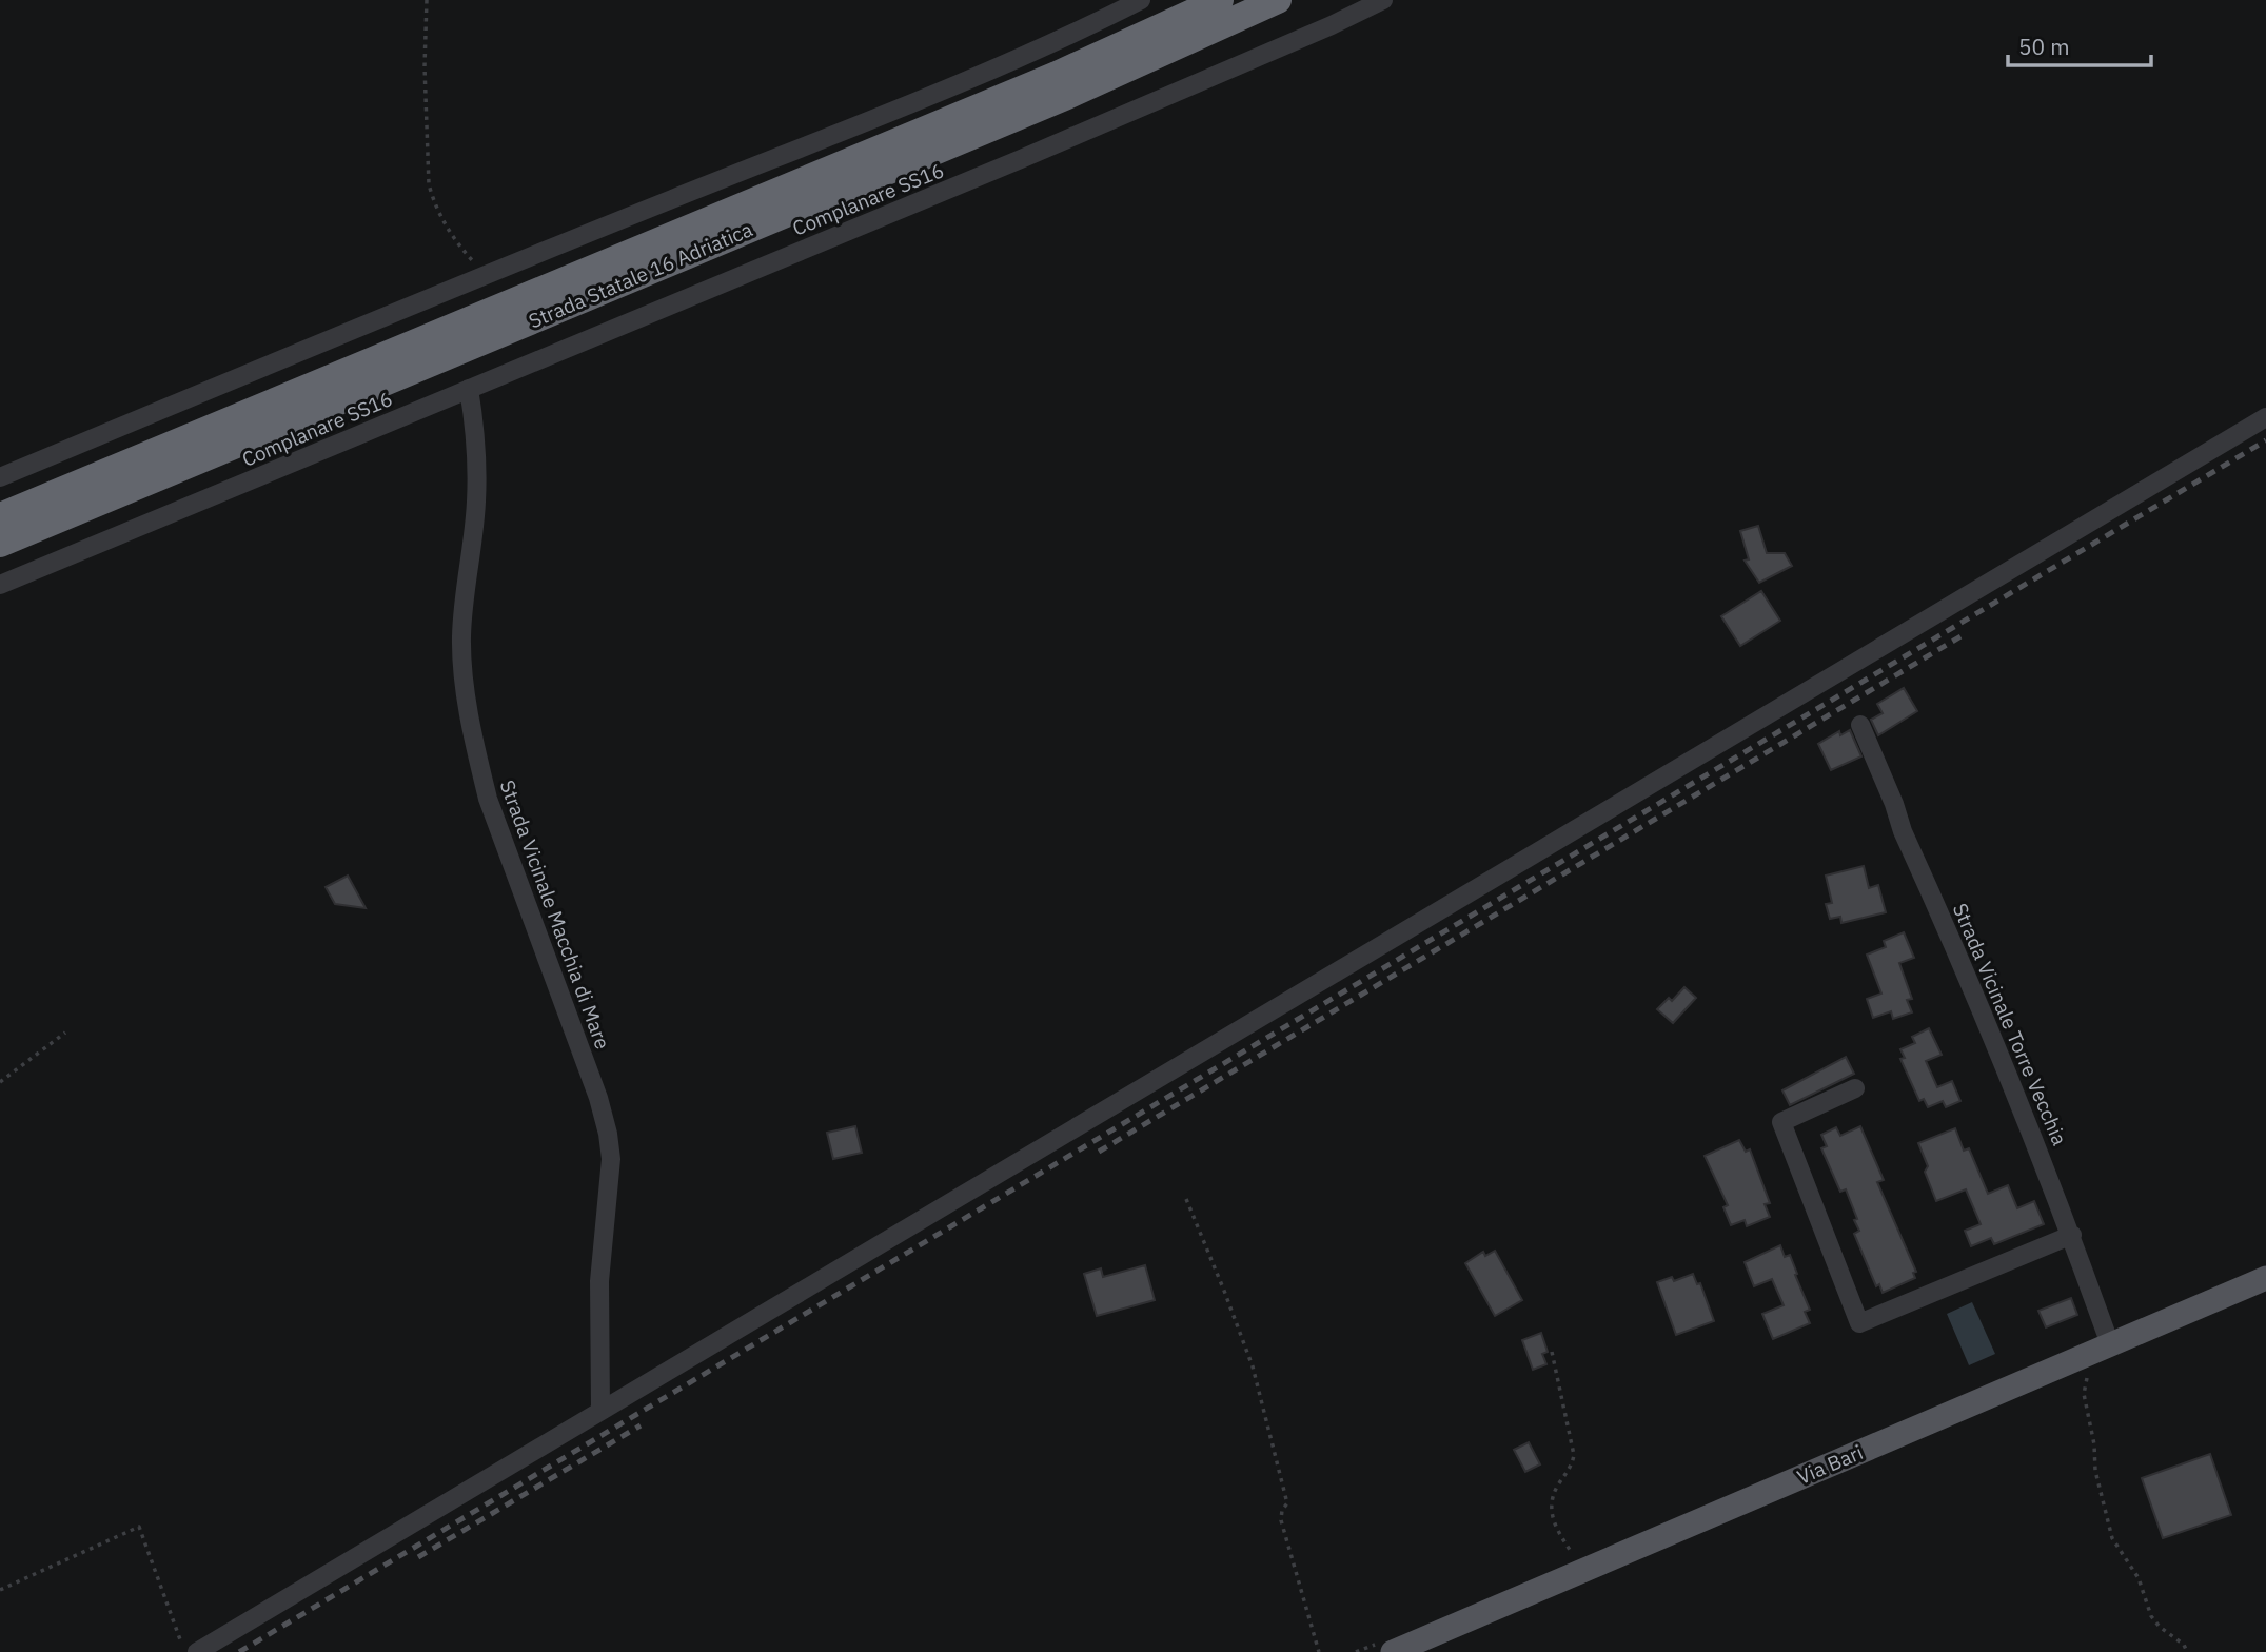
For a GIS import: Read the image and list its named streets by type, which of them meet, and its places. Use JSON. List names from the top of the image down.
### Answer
{
  "streets": {
    "highway": ["Strada Statale 16 Adriatica"],
    "main road": ["Via Bari"],
    "street": ["Complanare SS16", "Strada Vicinale Macchia di Mare", "Strada Vicinale Torre Vecchia"]
  },
  "crossings": [
    ["Complanare SS16", "Strada Vicinale Macchia di Mare"],
    ["Strada Vicinale Torre Vecchia", "Via Bari"]
  ],
  "scale_bar": "50 m"
}
